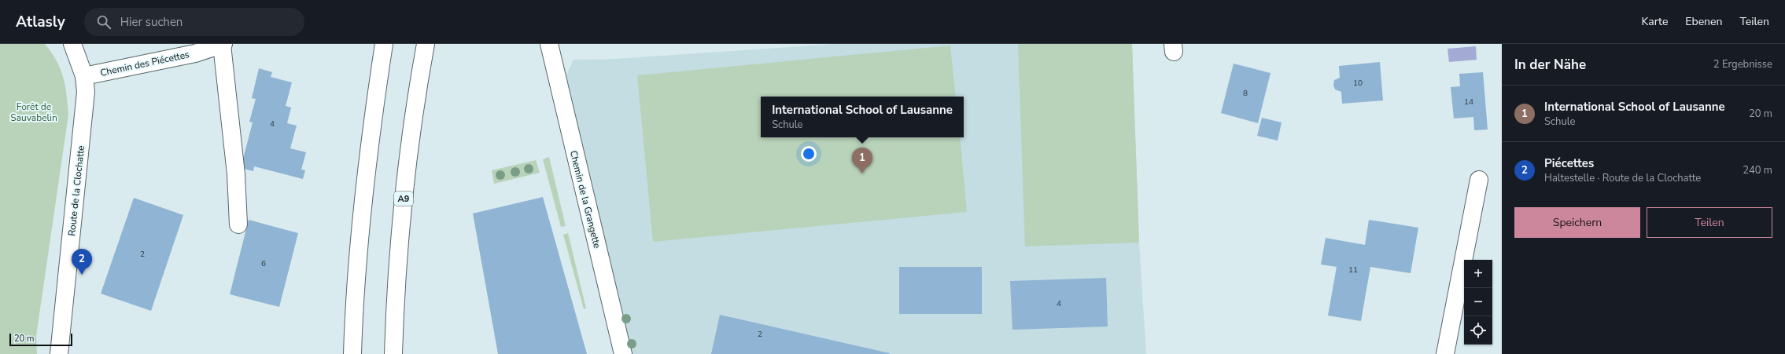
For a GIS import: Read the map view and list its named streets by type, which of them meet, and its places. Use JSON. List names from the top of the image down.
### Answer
{
  "streets": {
    "main road": [
      "Chemin des Piécettes",
      "Route de la Clochatte",
      "A9",
      "Chemin de la Grangette"
    ]
  },
  "crossings": [
    ["Chemin des Piécettes", "Route de la Clochatte"]
  ],
  "parks": ["Forêt de Sauvabelin"],
  "house_numbers": [
    "10",
    "8",
    "14",
    "4",
    "2",
    "6",
    "11",
    "4",
    "2"
  ],
  "scale_bar": "20 m",
  "page": {
    "header": "Atlasly",
    "search": "Hier suchen",
    "nav": ["Karte", "Ebenen", "Teilen"],
    "heading": ["In der Nähe", "2 Ergebnisse"],
    "list": [
      {
        "mark": "1",
        "name": "International School of Lausanne",
        "note": "Schule",
        "value": "20 m"
      },
      {
        "mark": "2",
        "name": "Piécettes",
        "note": "Haltestelle · Route de la Clochatte",
        "value": "240 m"
      }
    ],
    "popup": ["International School of Lausanne", "Schule"],
    "pins": ["1", "2"],
    "buttons": ["Speichern", "Teilen"],
    "map_buttons": ["+", "−"],
    "scale": "20 m"
  }
}
